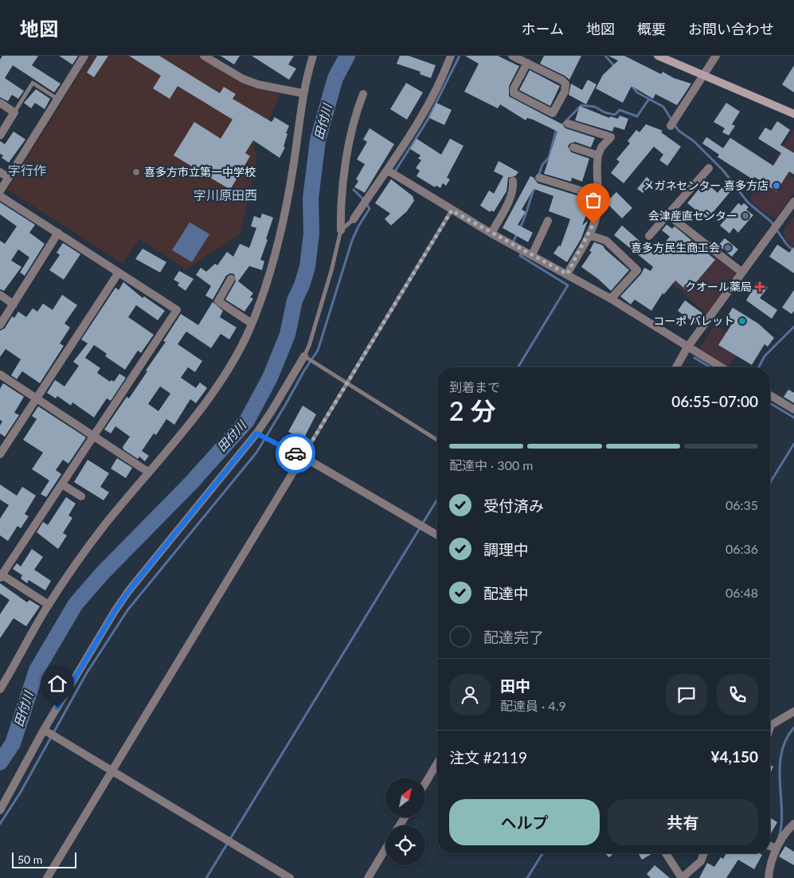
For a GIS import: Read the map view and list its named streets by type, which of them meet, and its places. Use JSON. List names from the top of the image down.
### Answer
{
  "districts": ["字行作", "字川原田西"],
  "water": ["田付川"],
  "places": {
    "other": [
      "喜多方市立第一中学校",
      "メガネセンター 喜多方店",
      "会津産直センター",
      "喜多方民生商工会",
      "コーポ バレット"
    ],
    "health": ["クオール薬局"]
  },
  "scale_bar": "50 m",
  "north": "top right",
  "page": {
    "header": "地図",
    "nav": [
      "ホーム",
      "地図",
      "概要",
      "お問い合わせ"
    ],
    "heading": ["2 分", "到着まで", "06:55–07:00"],
    "panel": [
      "田中",
      "配達員 · 4.9",
      "注文 #2119",
      "¥4,150"
    ],
    "bar": "配達中 · 300 m",
    "list": [
      ["受付済み", "06:35"],
      ["調理中", "06:36"],
      ["配達中", "06:48"],
      "配達完了"
    ],
    "buttons": ["ヘルプ", "共有"],
    "scale": "50 m"
  }
}
